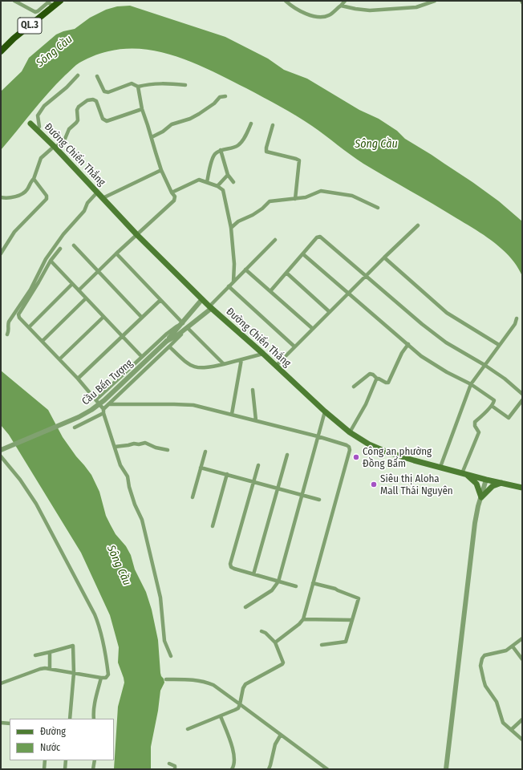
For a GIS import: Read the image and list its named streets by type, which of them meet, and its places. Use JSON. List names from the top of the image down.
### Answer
{
  "streets": {
    "highway": ["QL.3"],
    "main road": ["Đường Chiến Thắng"],
    "street": ["Cầu Bến Tượng"]
  },
  "water": ["Sông Cầu"],
  "places": ["Công an phường Đồng Bẩm", "Siêu thị Aloha Mall Thái Nguyên"],
  "legend": ["Đường", "Nước"]
}
